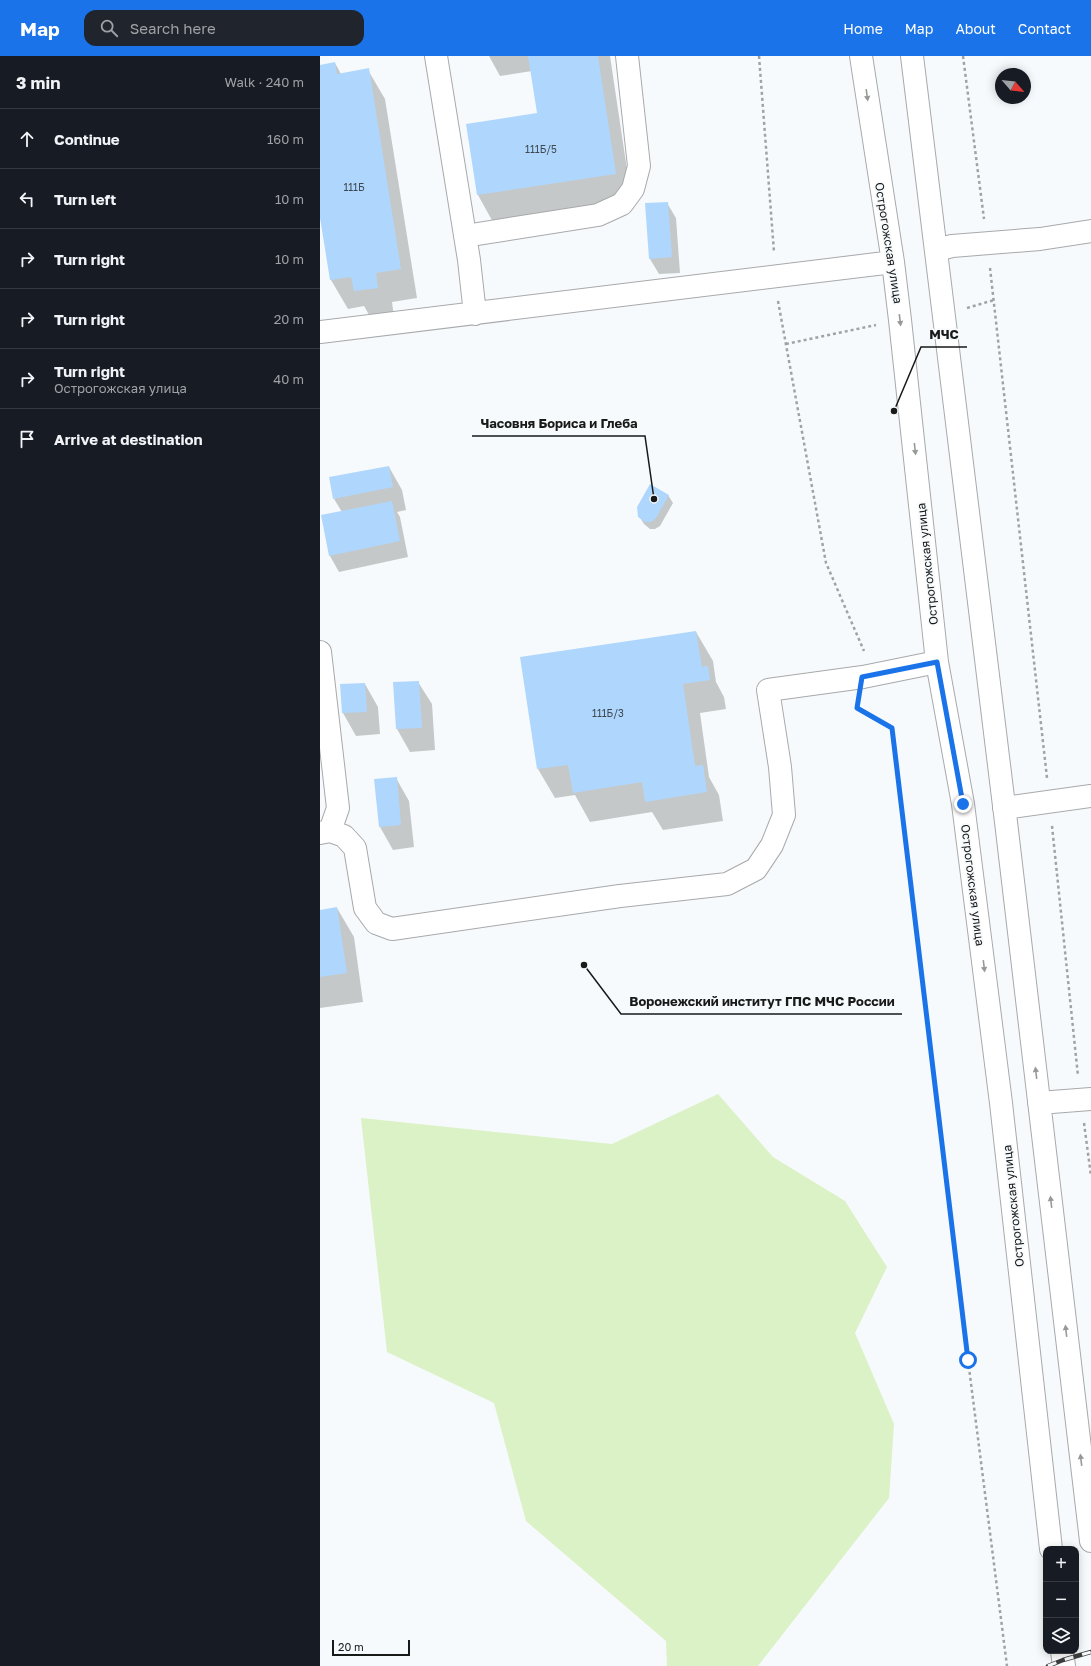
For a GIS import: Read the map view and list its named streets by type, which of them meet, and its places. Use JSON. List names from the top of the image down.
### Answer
{
  "streets": {
    "street": ["Острогожская улица"]
  },
  "places": ["МЧС", "Часовня Бориса и Глеба", "Воронежский институт ГПС МЧС России"],
  "house_numbers": ["111Б/5", "111Б", "111Б/3"],
  "scale_bar": "20 m",
  "north": "bottom right",
  "page": {
    "header": "Map",
    "search": "Search here",
    "nav": [
      "Home",
      "Map",
      "About",
      "Contact"
    ],
    "heading": ["3 min", "Walk · 240 m"],
    "list": [
      ["Continue", "160 m"],
      ["Turn left", "10 m"],
      ["Turn right", "10 m"],
      ["Turn right", "20 m"],
      ["Turn right", "Острогожская улица", "40 m"],
      "Arrive at destination"
    ],
    "map_buttons": ["+", "−"],
    "scale": "20 m"
  }
}
